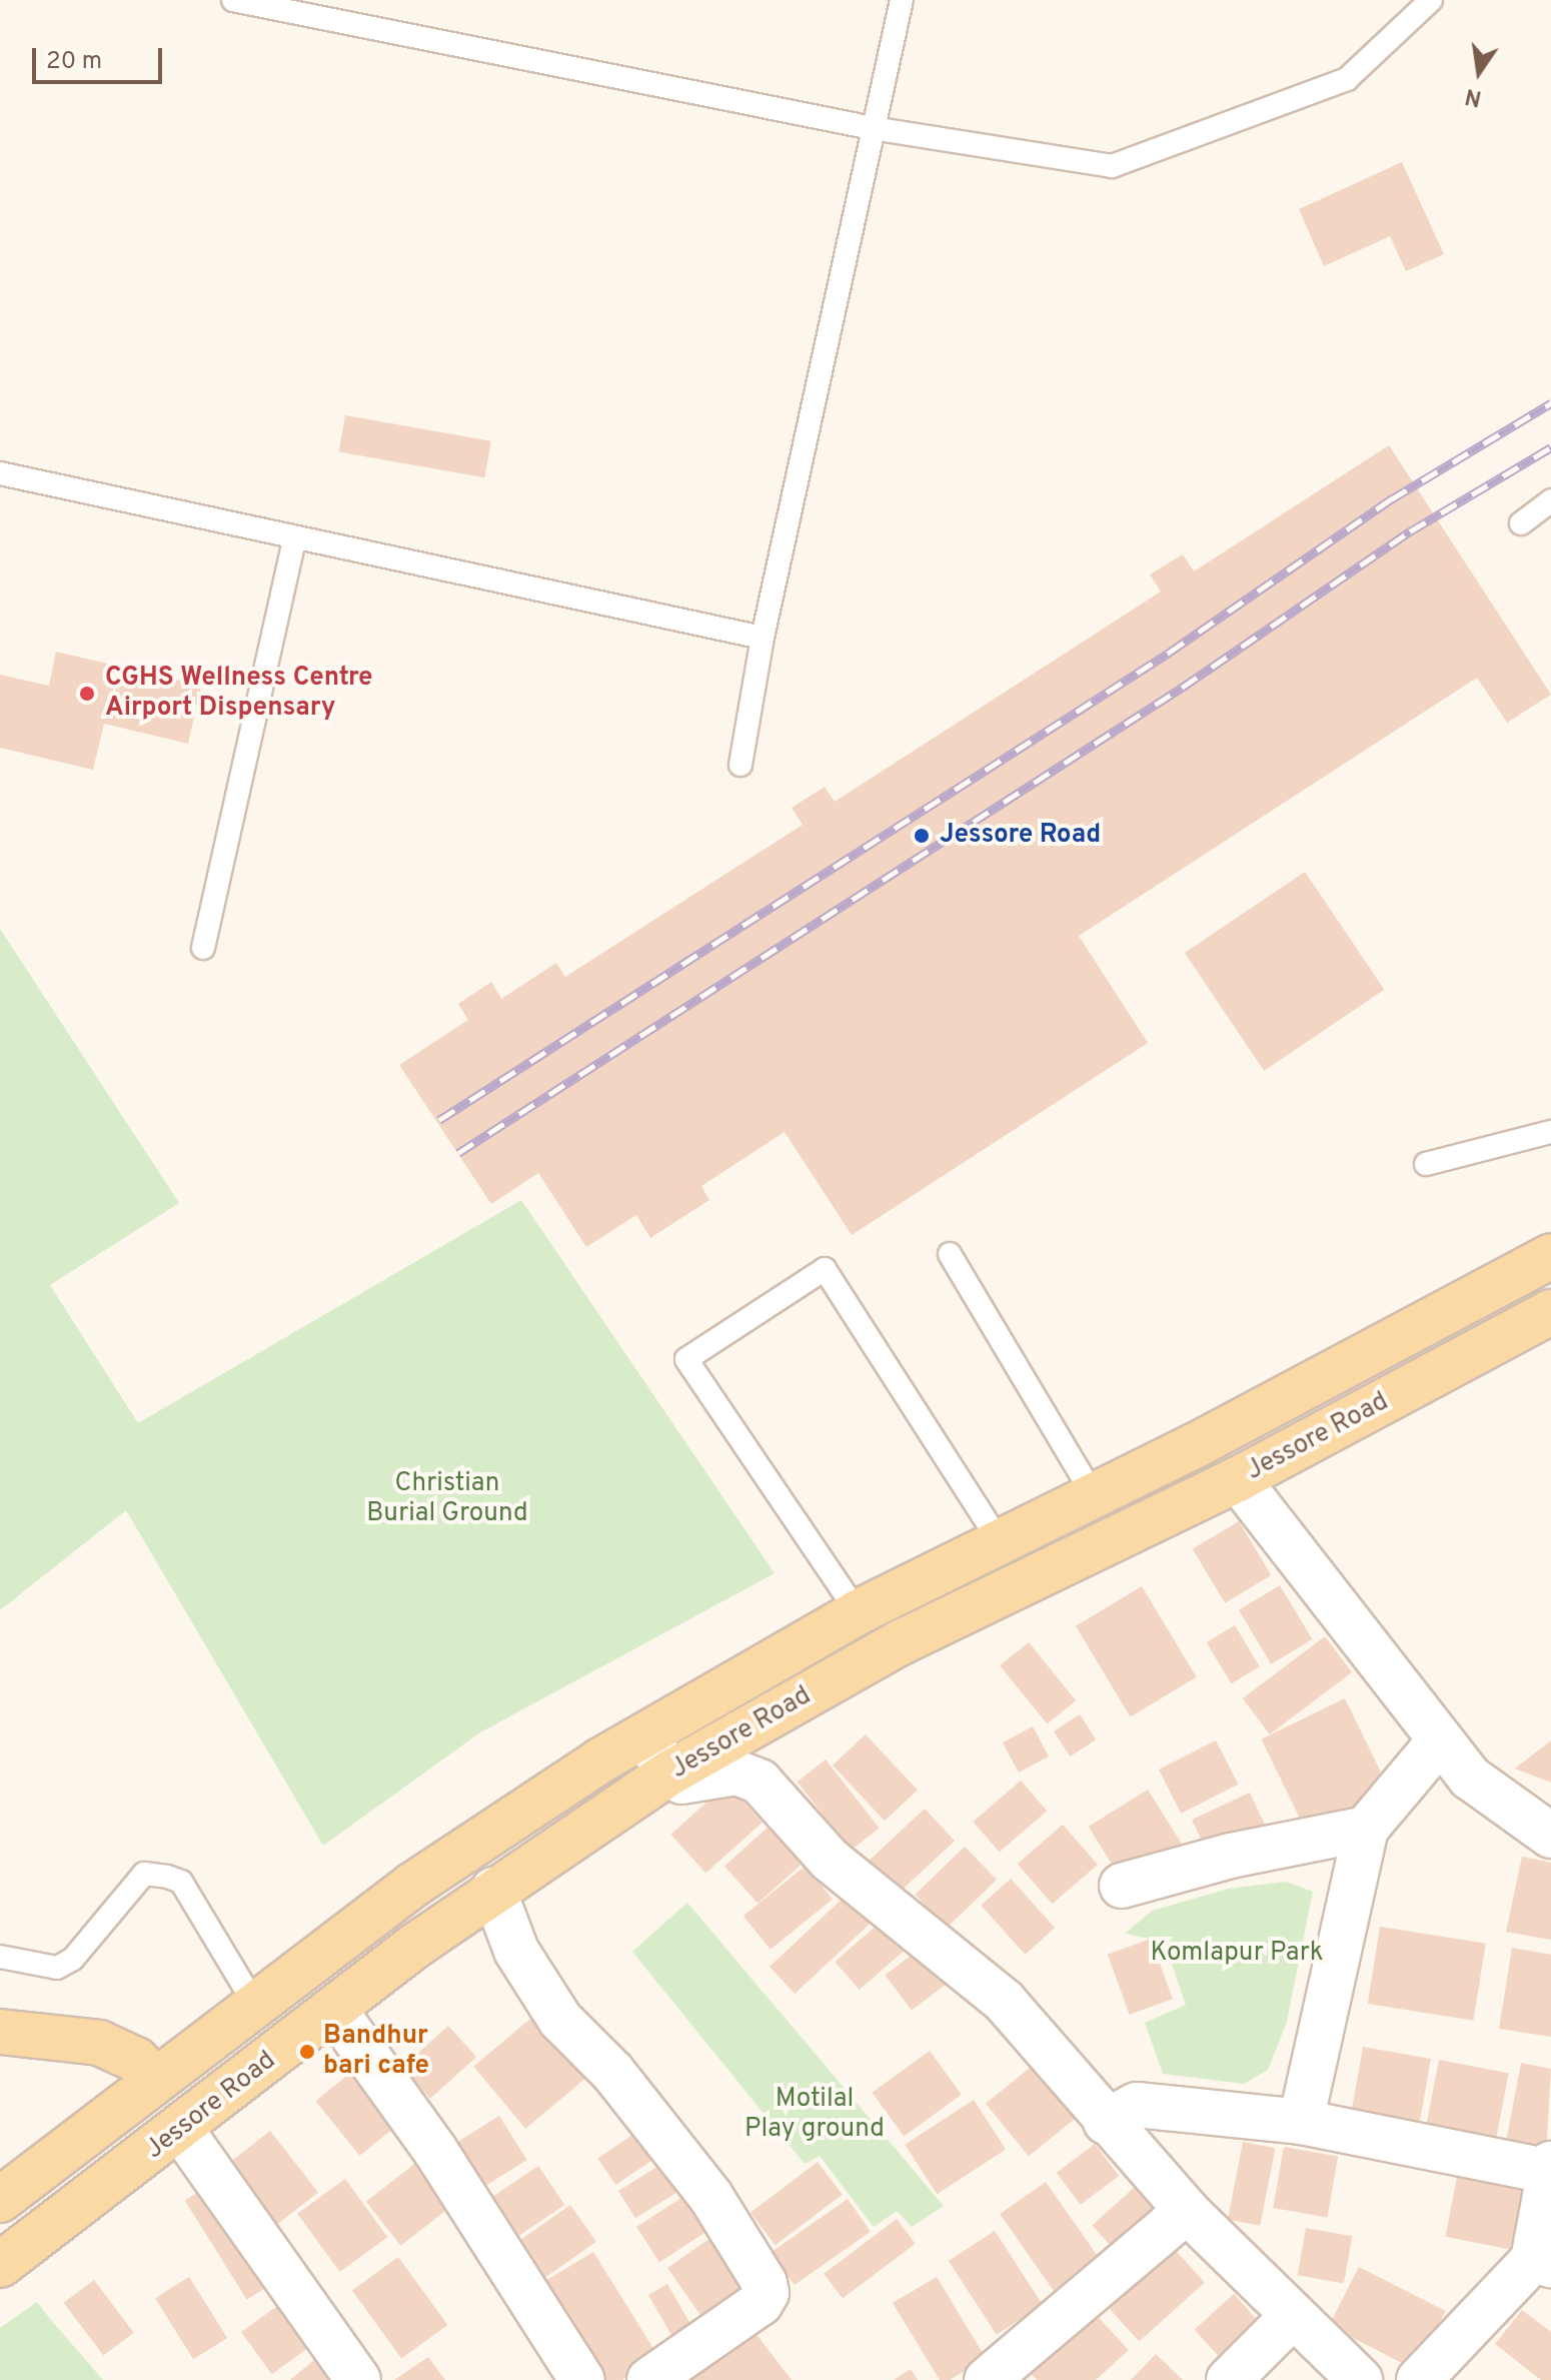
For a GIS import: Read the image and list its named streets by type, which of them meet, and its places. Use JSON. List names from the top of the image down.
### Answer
{
  "streets": {
    "main road": ["Jessore Road"]
  },
  "parks": ["Christian Burial Ground", "Komlapur Park", "Motilal Play ground"],
  "places": ["CGHS Wellness Centre Airport Dispensary", "Jessore Road", "Bandhur bari cafe"],
  "scale_bar": "20 m",
  "north": "bottom"
}
